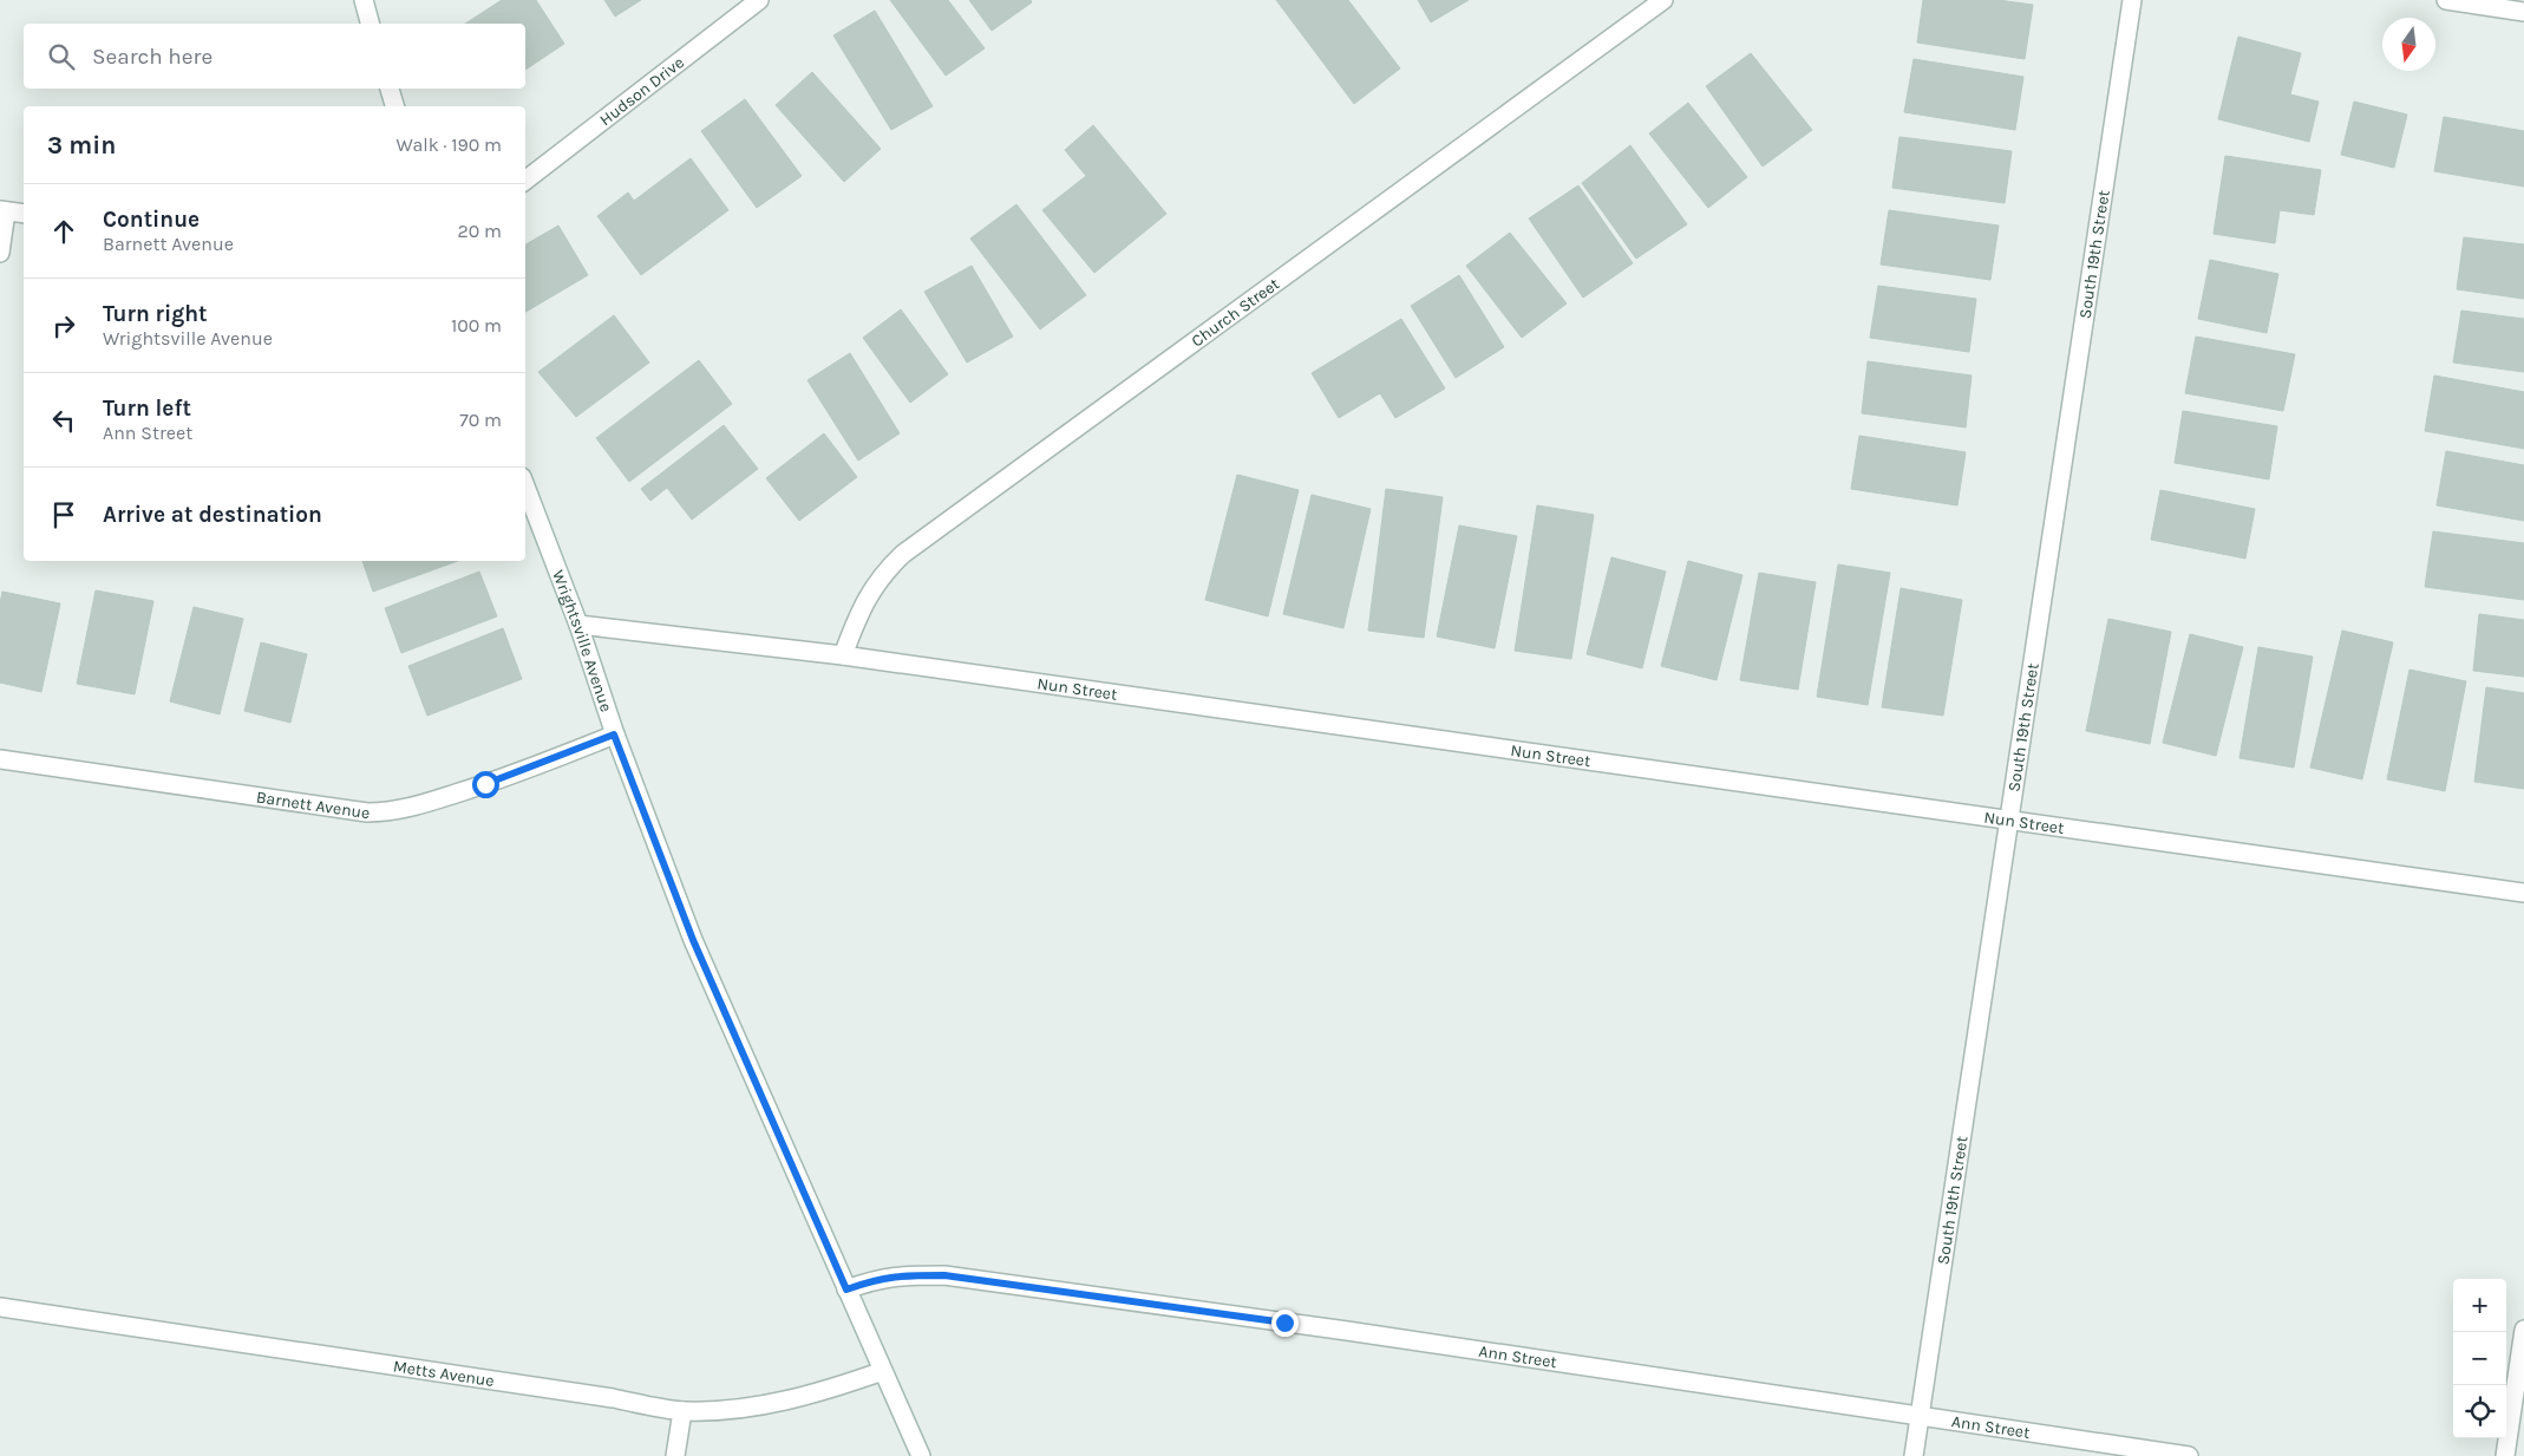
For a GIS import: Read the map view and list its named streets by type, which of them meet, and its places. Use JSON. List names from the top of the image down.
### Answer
{
  "streets": {
    "street": [
      "Hudson Drive",
      "South 19th Street",
      "Church Street",
      "Wrightsville Avenue",
      "Nun Street",
      "Barnett Avenue",
      "Ann Street",
      "Metts Avenue"
    ]
  },
  "crossings": [
    ["South 19th Street", "Nun Street"],
    ["South 19th Street", "Ann Street"],
    ["Church Street", "Nun Street"],
    ["Wrightsville Avenue", "Nun Street"],
    ["Wrightsville Avenue", "Barnett Avenue"],
    ["Wrightsville Avenue", "Ann Street"],
    ["Wrightsville Avenue", "Metts Avenue"]
  ],
  "north": "bottom",
  "page": {
    "search": "Search here",
    "heading": ["3 min", "Walk · 190 m"],
    "list": [
      ["Continue", "Barnett Avenue", "20 m"],
      ["Turn right", "Wrightsville Avenue", "100 m"],
      ["Turn left", "Ann Street", "70 m"],
      "Arrive at destination"
    ],
    "map_buttons": ["+", "−"]
  }
}
